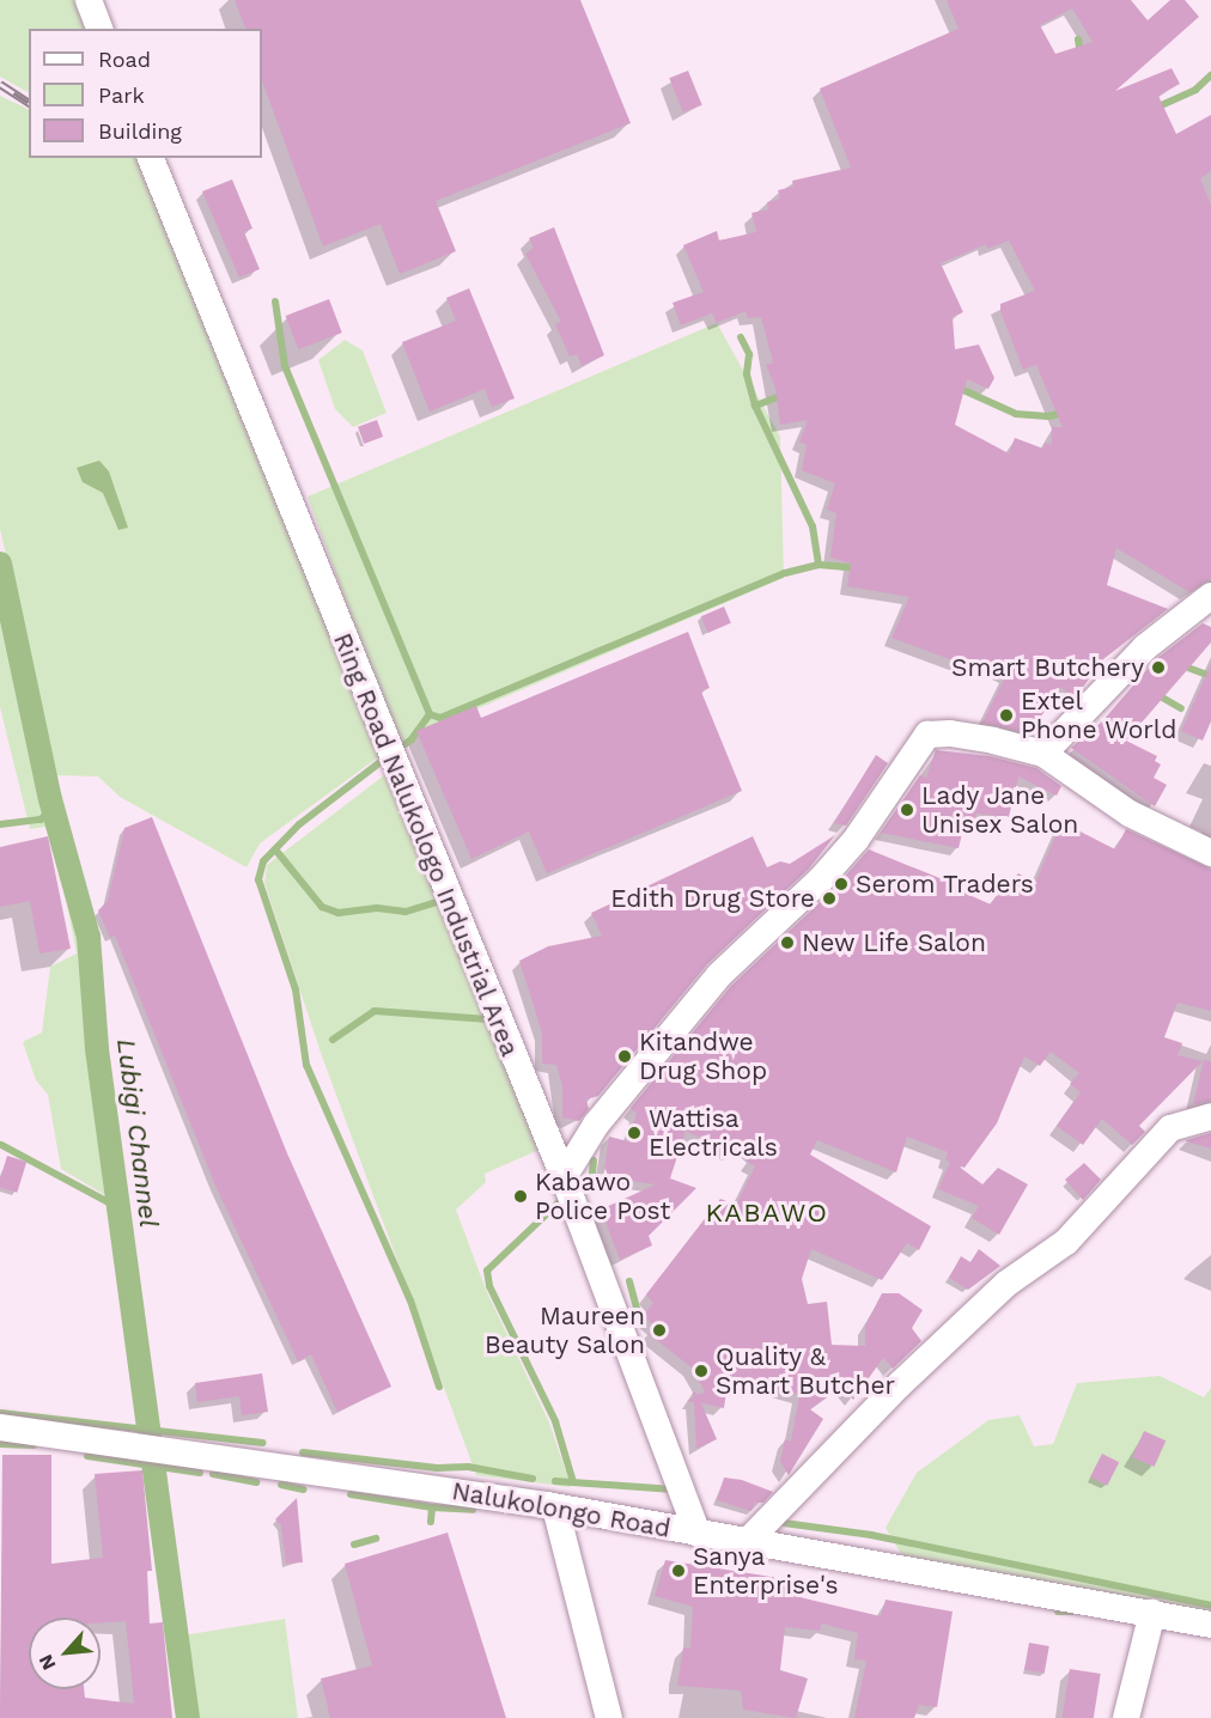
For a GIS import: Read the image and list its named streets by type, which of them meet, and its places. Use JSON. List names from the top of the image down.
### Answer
{
  "streets": {
    "street": ["Ring Road Nalukologo Industrial Area", "Nalukolongo Road"]
  },
  "crossings": [
    ["Ring Road Nalukologo Industrial Area", "Nalukolongo Road"]
  ],
  "districts": ["KABAWO"],
  "water": ["Lubigi Channel"],
  "places": [
    "Smart Butchery",
    "Extel Phone World",
    "Lady Jane Unisex Salon",
    "Serom Traders",
    "Edith Drug Store",
    "New Life Salon",
    "Kitandwe Drug Shop",
    "Wattisa Electricals",
    "Kabawo Police Post",
    "Maureen Beauty Salon",
    "Quality & Smart Butcher",
    "Sanya Enterprise's"
  ],
  "legend": ["Road", "Park", "Building"],
  "north": "bottom left"
}
